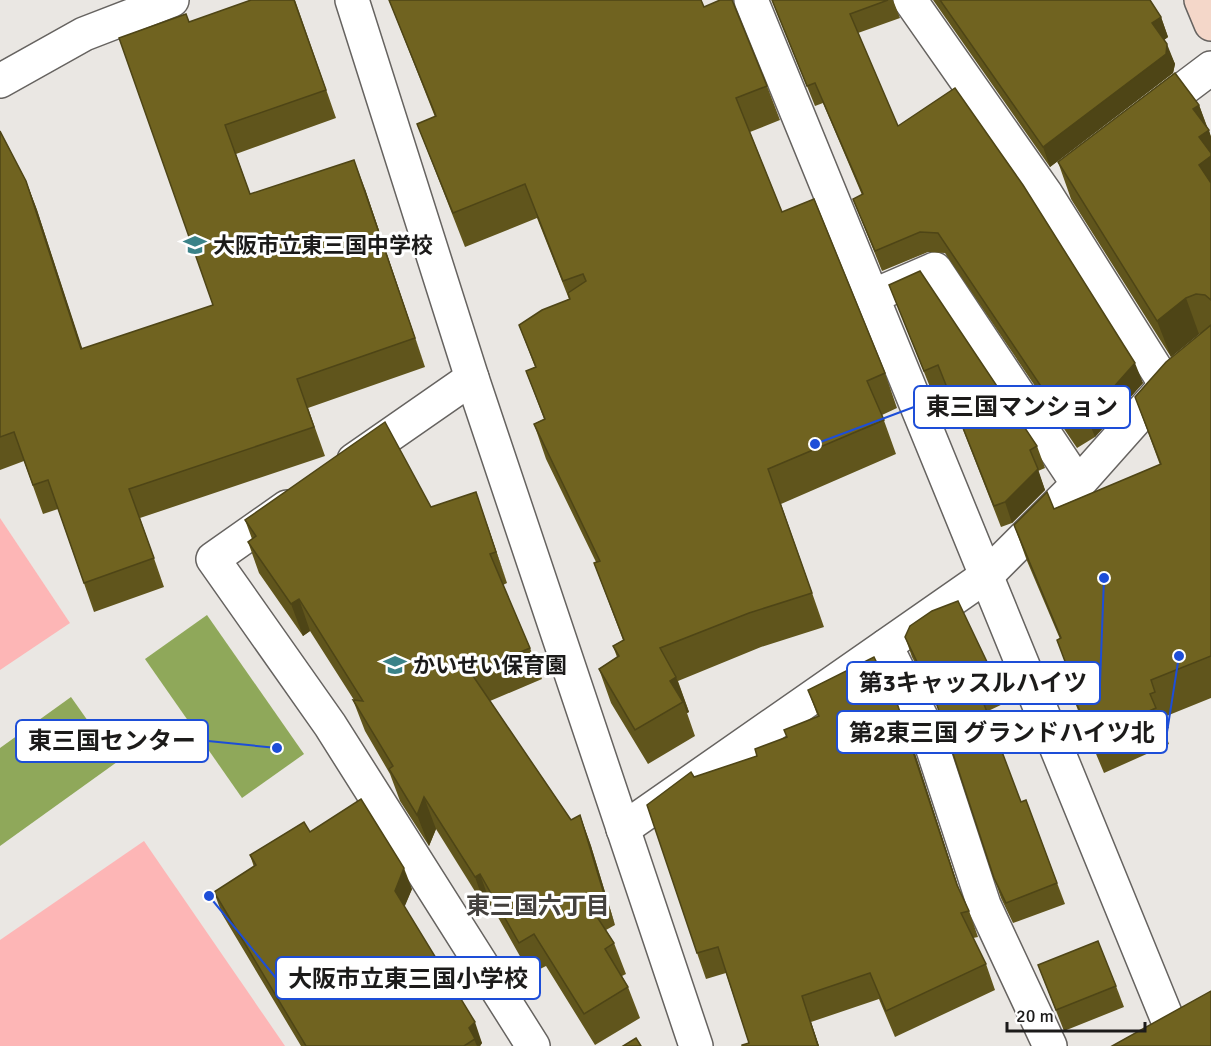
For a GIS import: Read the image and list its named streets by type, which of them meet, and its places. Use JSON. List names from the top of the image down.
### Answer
{
  "districts": ["東三国六丁目"],
  "places": {
    "school or university": ["大阪市立東三国中学校", "かいせい保育園"],
    "other": [
      "東三国マンション",
      "第3キャッスルハイツ",
      "第2東三国 グランドハイツ北",
      "東三国センター",
      "大阪市立東三国小学校"
    ]
  },
  "scale_bar": "20 m"
}
